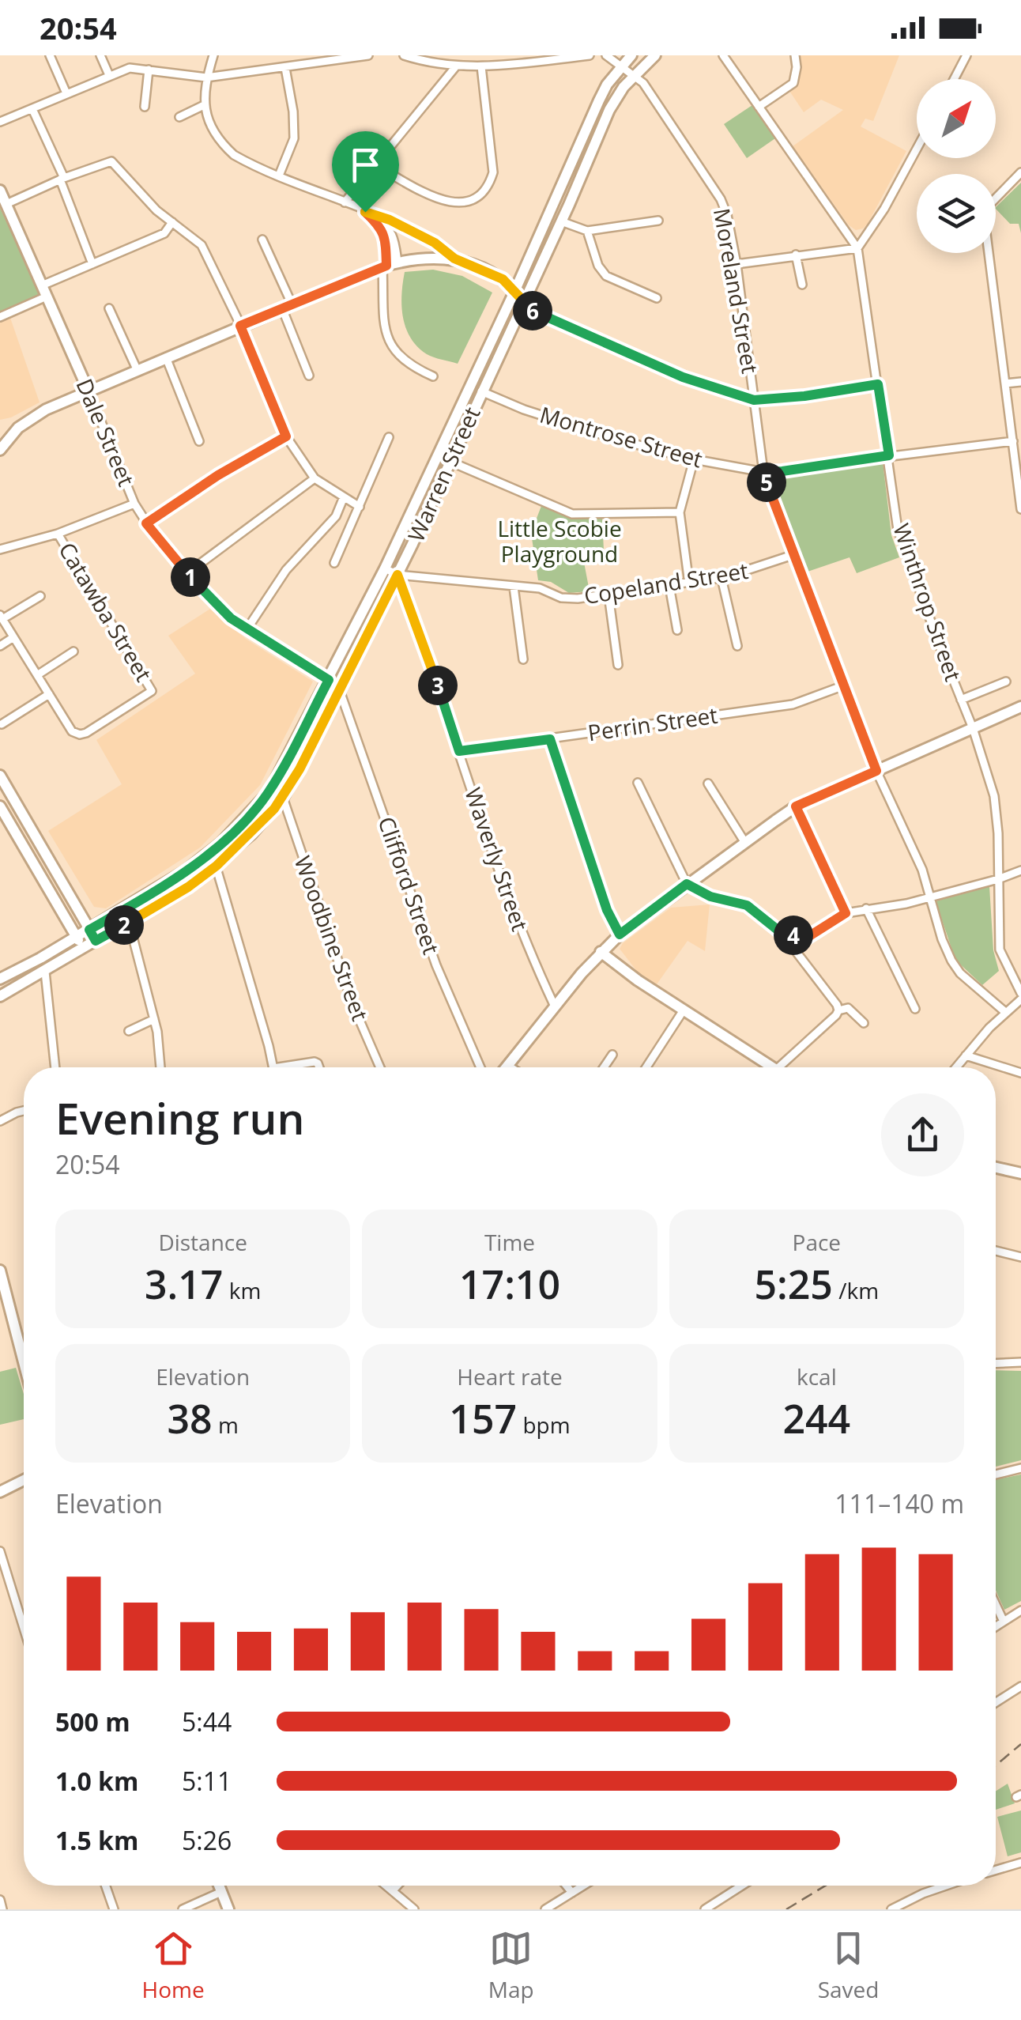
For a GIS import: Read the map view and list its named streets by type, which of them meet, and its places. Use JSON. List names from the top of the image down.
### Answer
{
  "streets": {
    "main road": ["Dale Street", "Warren Street"],
    "street": [
      "Moreland Street",
      "Montrose Street",
      "Copeland Street",
      "Winthrop Street",
      "Catawba Street",
      "Perrin Street",
      "Waverly Street",
      "Clifford Street",
      "Woodbine Street"
    ]
  },
  "crossings": [
    ["Moreland Street", "Montrose Street"],
    ["Moreland Street", "Warren Street"],
    ["Moreland Street", "Copeland Street"],
    ["Moreland Street", "Perrin Street"],
    ["Dale Street", "Warren Street"],
    ["Dale Street", "Clifford Street"],
    ["Montrose Street", "Warren Street"],
    ["Montrose Street", "Winthrop Street"],
    ["Warren Street", "Copeland Street"],
    ["Warren Street", "Waverly Street"],
    ["Warren Street", "Clifford Street"],
    ["Warren Street", "Woodbine Street"],
    ["Copeland Street", "Waverly Street"],
    ["Perrin Street", "Waverly Street"]
  ],
  "parks": ["Little Scobie Playground"],
  "north": "top right",
  "page": {
    "status": "20:54",
    "pins": [
      "6",
      "5",
      "1",
      "3",
      "2",
      "4"
    ],
    "heading": ["Evening run", "20:54"],
    "stats": [
      ["Distance", "3.17 km"],
      ["Time", "17:10"],
      ["Pace", "5:25 /km"],
      ["Elevation", "38 m"],
      ["Heart rate", "157 bpm"],
      ["kcal", "244"]
    ],
    "chart": ["Elevation", "111–140 m"],
    "list": [
      {
        "name": "500 m",
        "note": "5:44"
      },
      {
        "name": "1.0 km",
        "note": "5:11"
      },
      {
        "name": "1.5 km",
        "note": "5:26"
      }
    ],
    "tabs": ["Home", "Map", "Saved"]
  }
}
